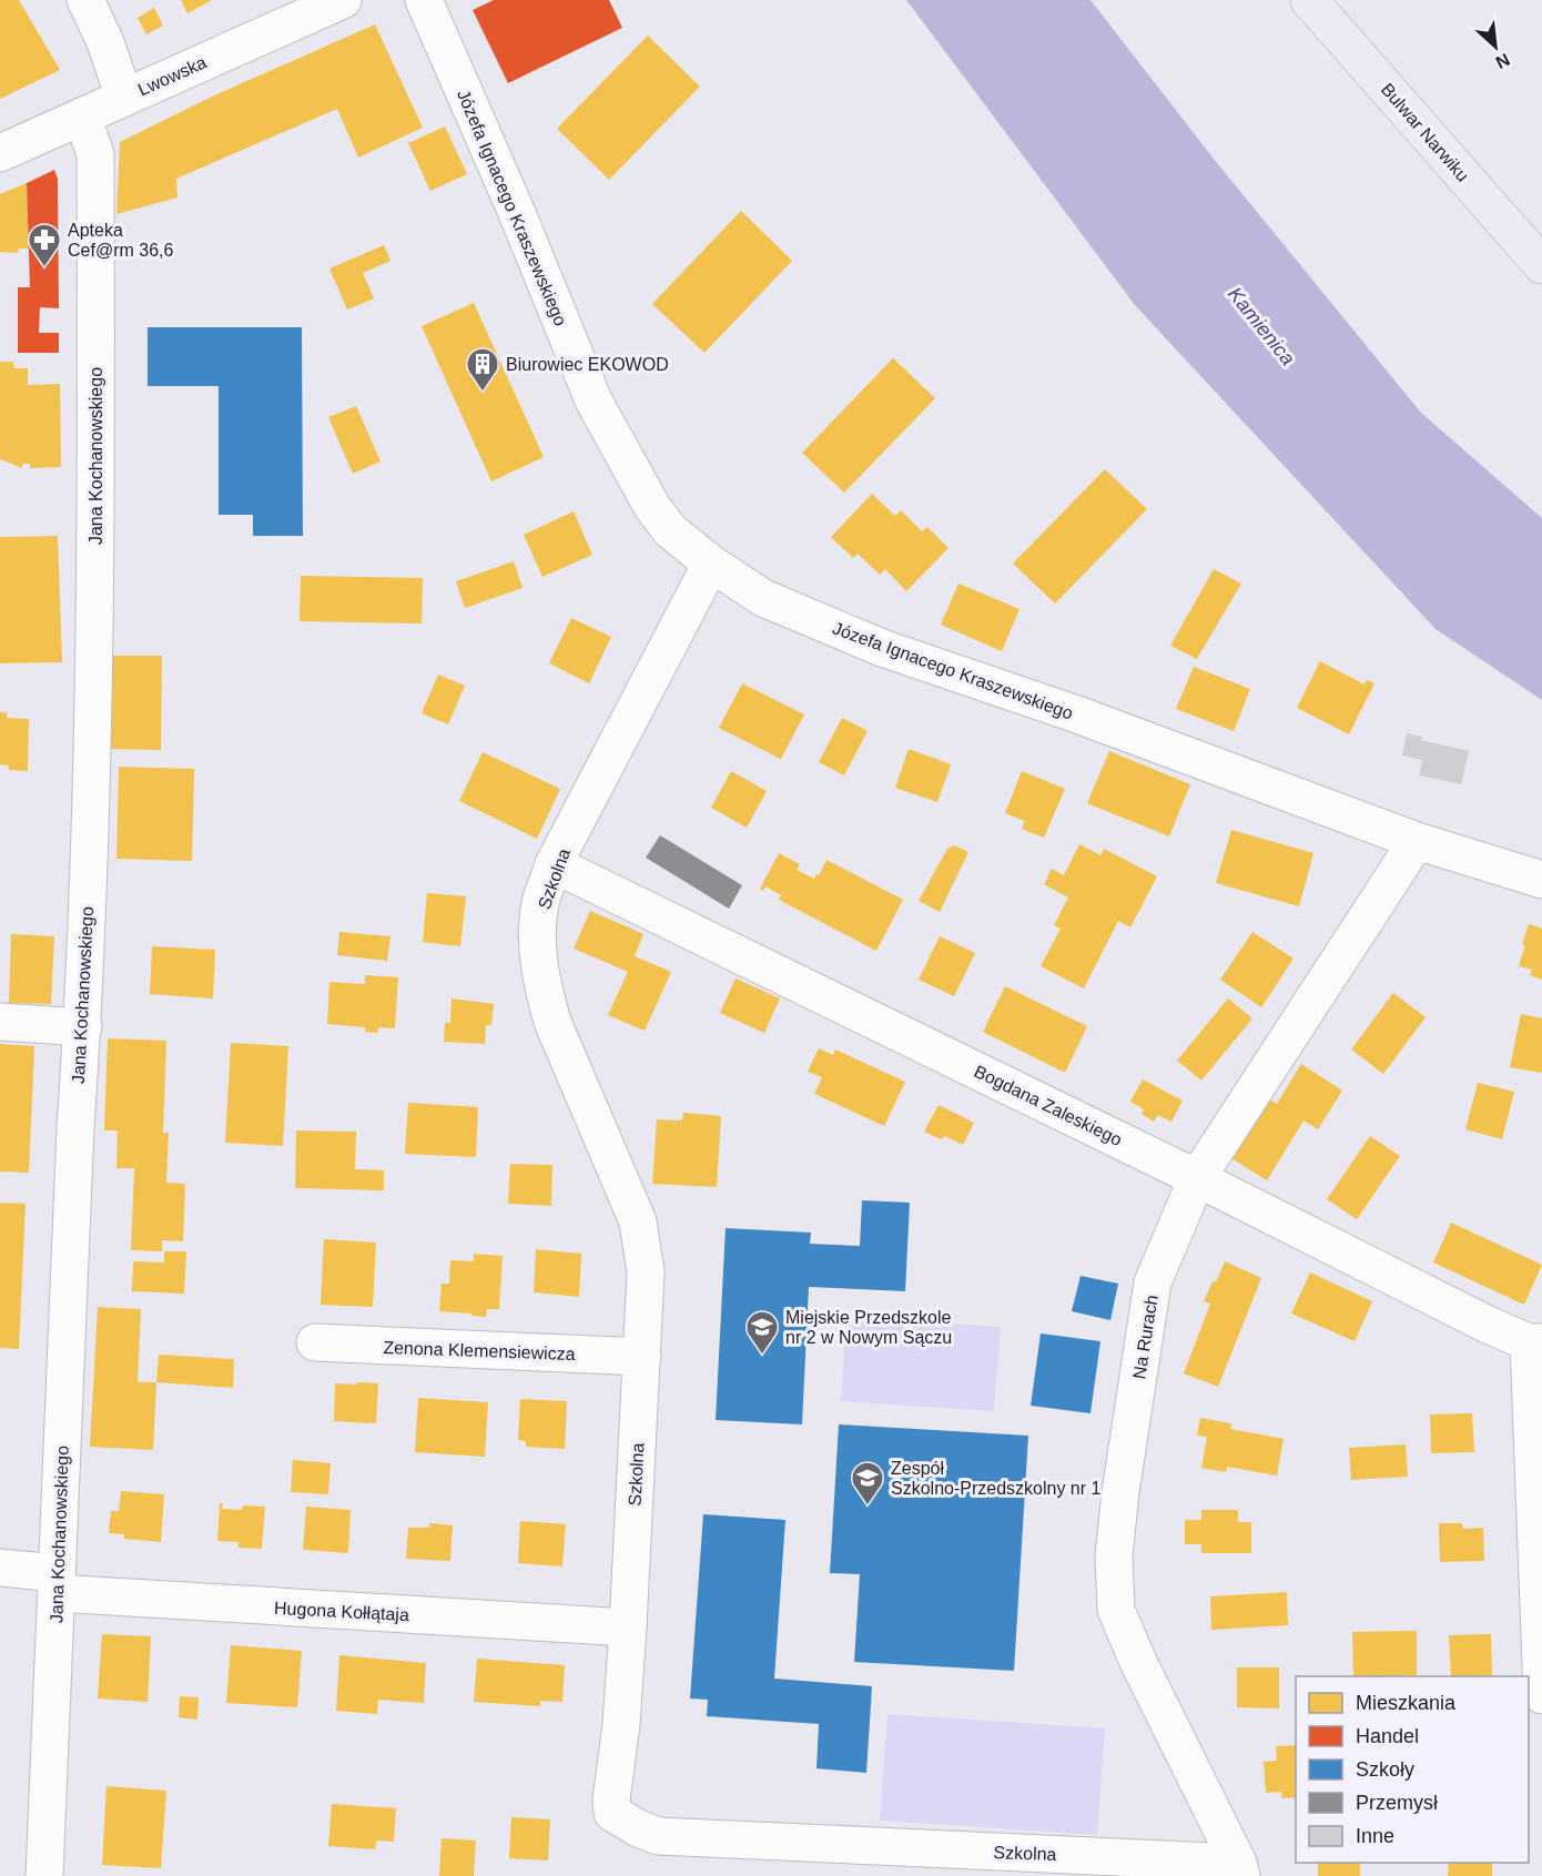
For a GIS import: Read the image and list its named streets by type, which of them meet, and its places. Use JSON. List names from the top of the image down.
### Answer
{
  "streets": {
    "main road": ["Bulwar Narwiku"],
    "street": [
      "Lwowska",
      "Józefa Ignacego Kraszewskiego",
      "Jana Kochanowskiego",
      "Szkolna",
      "Bogdana Zaleskiego",
      "Na Rurach",
      "Zenona Klemensiewicza",
      "Hugona Kołłątaja"
    ]
  },
  "crossings": [
    ["Lwowska", "Jana Kochanowskiego"],
    ["Józefa Ignacego Kraszewskiego", "Szkolna"],
    ["Józefa Ignacego Kraszewskiego", "Na Rurach"],
    ["Jana Kochanowskiego", "Hugona Kołłątaja"],
    ["Szkolna", "Bogdana Zaleskiego"],
    ["Szkolna", "Na Rurach"],
    ["Szkolna", "Zenona Klemensiewicza"],
    ["Szkolna", "Hugona Kołłątaja"],
    ["Bogdana Zaleskiego", "Na Rurach"]
  ],
  "water": ["Kamienica"],
  "places": {
    "pharmacy": ["Apteka Cef@rm 36,6"],
    "building": ["Biurowiec EKOWOD"],
    "school or university": ["Miejskie Przedszkole nr 2 w Nowym Sączu", "Zespół Szkolno-Przedszkolny nr 1"]
  },
  "legend": [
    "Mieszkania",
    "Handel",
    "Szkoły",
    "Przemysł",
    "Inne"
  ],
  "north": "bottom right"
}
